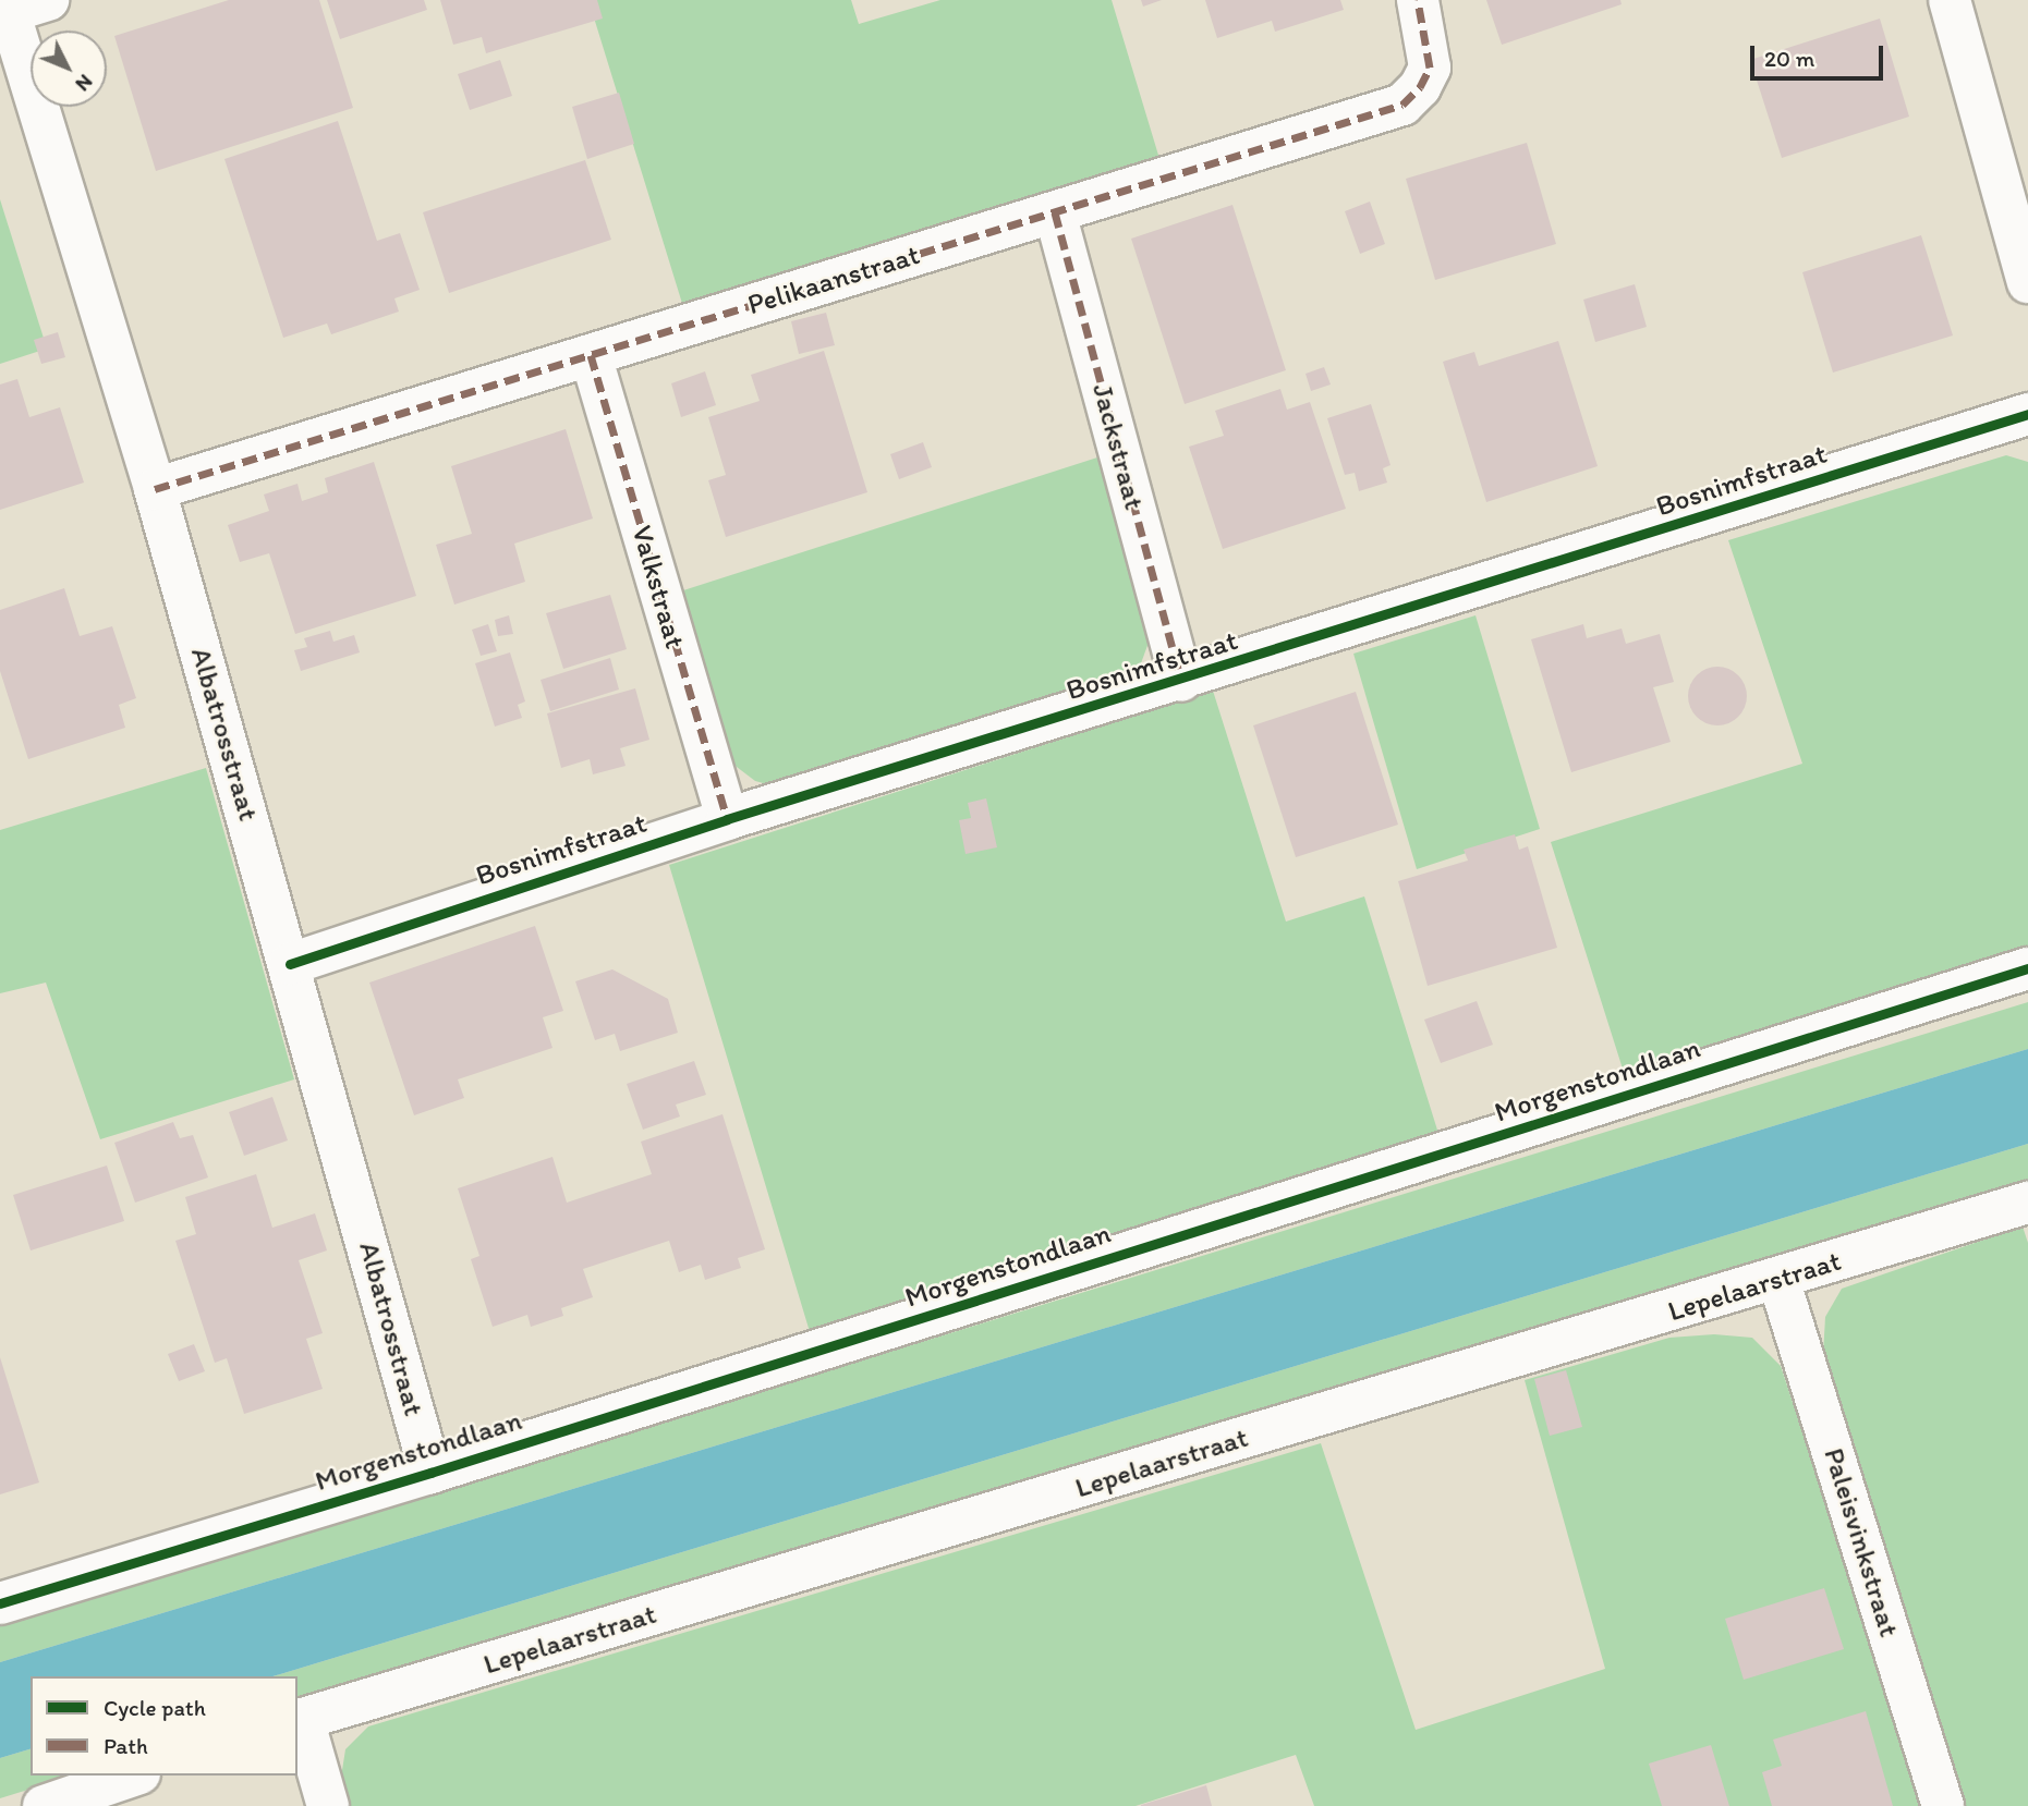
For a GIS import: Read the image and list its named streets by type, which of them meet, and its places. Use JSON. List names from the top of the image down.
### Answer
{
  "streets": {
    "street": [
      "Pelikaanstraat",
      "Jackstraat",
      "Bosnimfstraat",
      "Valkstraat",
      "Albatrosstraat",
      "Morgenstondlaan",
      "Lepelaarstraat",
      "Paleisvinkstraat"
    ]
  },
  "crossings": [
    ["Pelikaanstraat", "Jackstraat"],
    ["Pelikaanstraat", "Valkstraat"],
    ["Pelikaanstraat", "Albatrosstraat"],
    ["Jackstraat", "Bosnimfstraat"],
    ["Bosnimfstraat", "Valkstraat"],
    ["Bosnimfstraat", "Albatrosstraat"],
    ["Albatrosstraat", "Morgenstondlaan"],
    ["Lepelaarstraat", "Paleisvinkstraat"]
  ],
  "legend": ["Cycle path", "Path"],
  "scale_bar": "20 m",
  "north": "bottom right"
}
